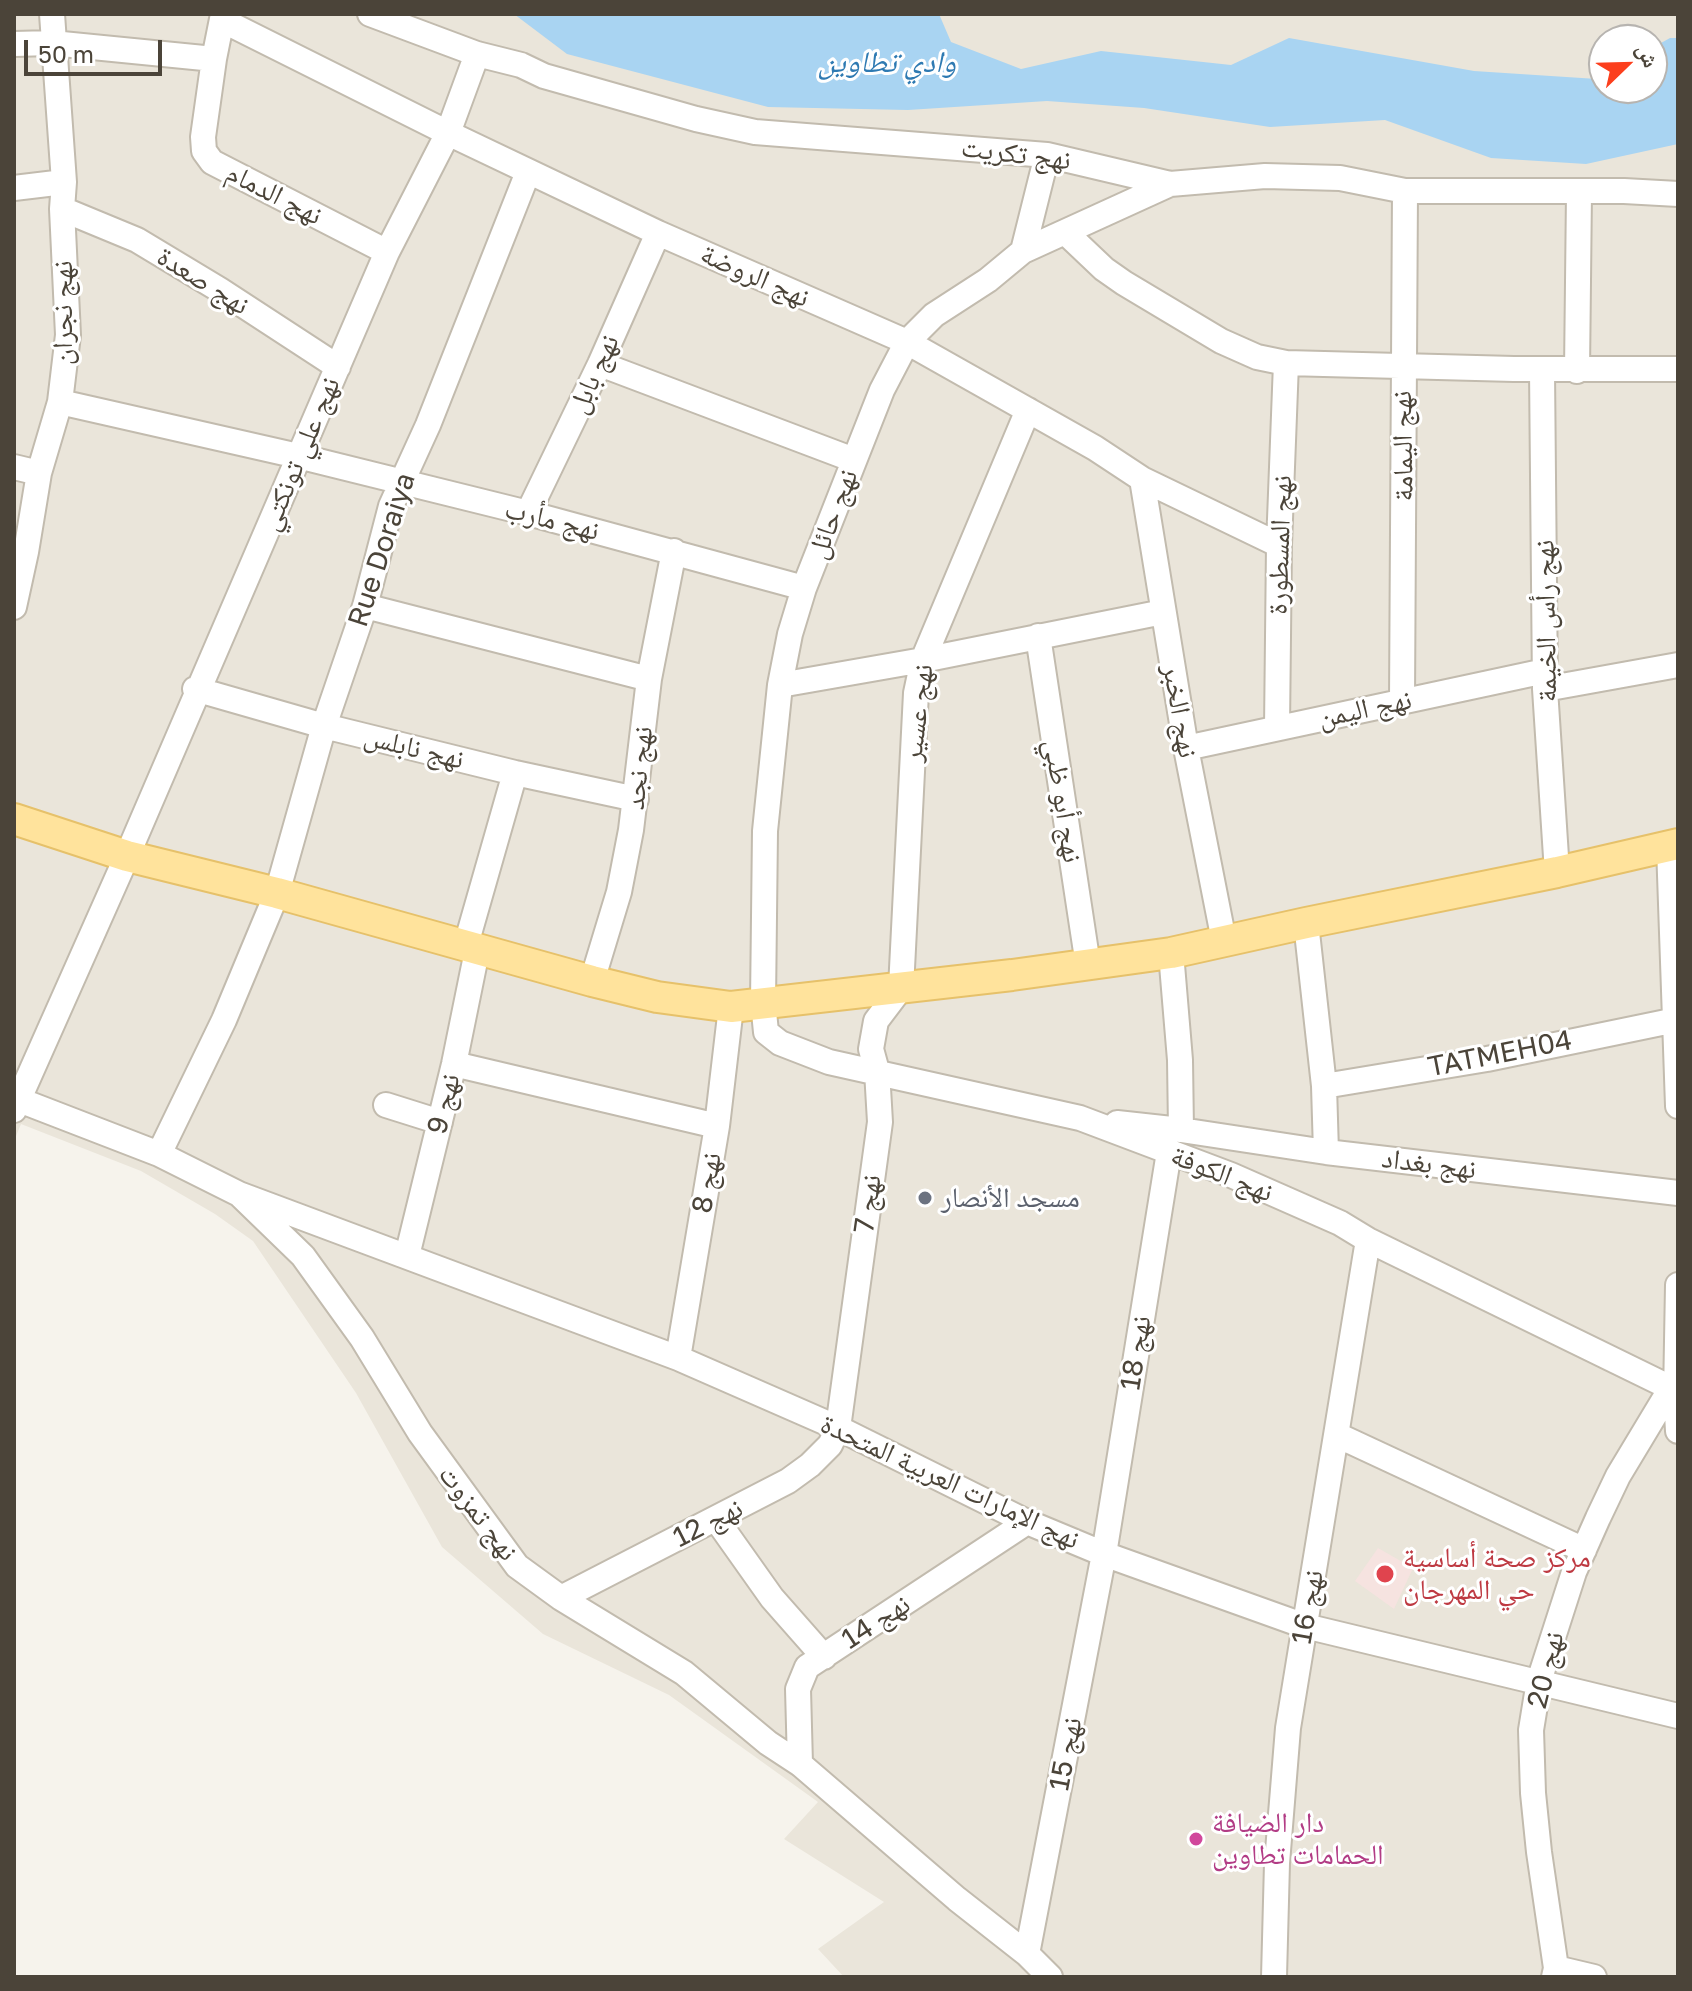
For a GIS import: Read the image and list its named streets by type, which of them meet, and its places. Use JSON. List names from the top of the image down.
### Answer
{
  "streets": {
    "street": [
      "نهج تكريت",
      "نهج الدمام",
      "نهج الروضة",
      "نهج صعدة",
      "نهج نجران",
      "نهج بابل",
      "نهج اليمامة",
      "نهج علي تونكتي",
      "نهج حائل",
      "نهج مأرب",
      "نهج المسطورة",
      "Rue Doraiya",
      "نهج رأس الخيمة",
      "نهج اليمن",
      "نهج الخبر",
      "نهج عسير",
      "نهج نابلس",
      "نهج نجد",
      "نهج أبو ظبي",
      "TATMEH04",
      "نهج 9",
      "نهج بغداد",
      "نهج الكوفة",
      "نهج 8",
      "نهج 7",
      "نهج 18",
      "نهج الإمارات العربية المتحدة",
      "نهج تمزوت",
      "نهج 12",
      "نهج 16",
      "نهج 14",
      "نهج 20",
      "نهج 15"
    ]
  },
  "crossings": [
    ["نهج تكريت", "نهج اليمامة"],
    ["نهج تكريت", "نهج علي تونكتي"],
    ["نهج تكريت", "نهج حائل"],
    ["نهج الدمام", "نهج الروضة"],
    ["نهج الدمام", "نهج علي تونكتي"],
    ["نهج الروضة", "نهج بابل"],
    ["نهج الروضة", "نهج علي تونكتي"],
    ["نهج الروضة", "نهج حائل"],
    ["نهج الروضة", "نهج المسطورة"],
    ["نهج الروضة", "Rue Doraiya"],
    ["نهج الروضة", "نهج الخبر"],
    ["نهج الروضة", "نهج عسير"],
    ["نهج صعدة", "نهج نجران"],
    ["نهج صعدة", "نهج علي تونكتي"],
    ["نهج نجران", "نهج مأرب"],
    ["نهج بابل", "نهج مأرب"],
    ["نهج اليمامة", "نهج اليمن"],
    ["نهج علي تونكتي", "نهج مأرب"],
    ["نهج علي تونكتي", "نهج نابلس"],
    ["نهج علي تونكتي", "نهج تمزوت"],
    ["نهج حائل", "نهج مأرب"],
    ["نهج حائل", "نهج الكوفة"],
    ["نهج مأرب", "Rue Doraiya"],
    ["نهج مأرب", "نهج نجد"],
    ["نهج المسطورة", "نهج اليمن"],
    ["Rue Doraiya", "نهج نابلس"],
    ["Rue Doraiya", "نهج تمزوت"],
    ["نهج رأس الخيمة", "نهج اليمن"],
    ["نهج اليمن", "نهج الخبر"],
    ["نهج عسير", "نهج 7"],
    ["نهج نابلس", "نهج نجد"],
    ["نهج نابلس", "نهج 9"],
    ["نهج 9", "نهج الإمارات العربية المتحدة"],
    ["نهج بغداد", "نهج الكوفة"],
    ["نهج الكوفة", "نهج 7"],
    ["نهج الكوفة", "نهج 18"],
    ["نهج الكوفة", "نهج 16"],
    ["نهج الكوفة", "نهج 20"],
    ["نهج 8", "نهج الإمارات العربية المتحدة"],
    ["نهج 7", "نهج الإمارات العربية المتحدة"],
    ["نهج 7", "نهج 12"],
    ["نهج 18", "نهج الإمارات العربية المتحدة"],
    ["نهج 18", "نهج 15"],
    ["نهج الإمارات العربية المتحدة", "نهج تمزوت"],
    ["نهج الإمارات العربية المتحدة", "نهج 12"],
    ["نهج الإمارات العربية المتحدة", "نهج 16"],
    ["نهج الإمارات العربية المتحدة", "نهج 14"],
    ["نهج الإمارات العربية المتحدة", "نهج 20"],
    ["نهج الإمارات العربية المتحدة", "نهج 15"],
    ["نهج تمزوت", "نهج 12"],
    ["نهج تمزوت", "نهج 14"],
    ["نهج تمزوت", "نهج 15"]
  ],
  "water": ["وادي تطاوين"],
  "places": ["مسجد الأنصار", "مركز صحة أساسية حي المهرجان", "دار الضيافة الحمامات تطاوين"],
  "scale_bar": "50 m",
  "north": "top right"
}
